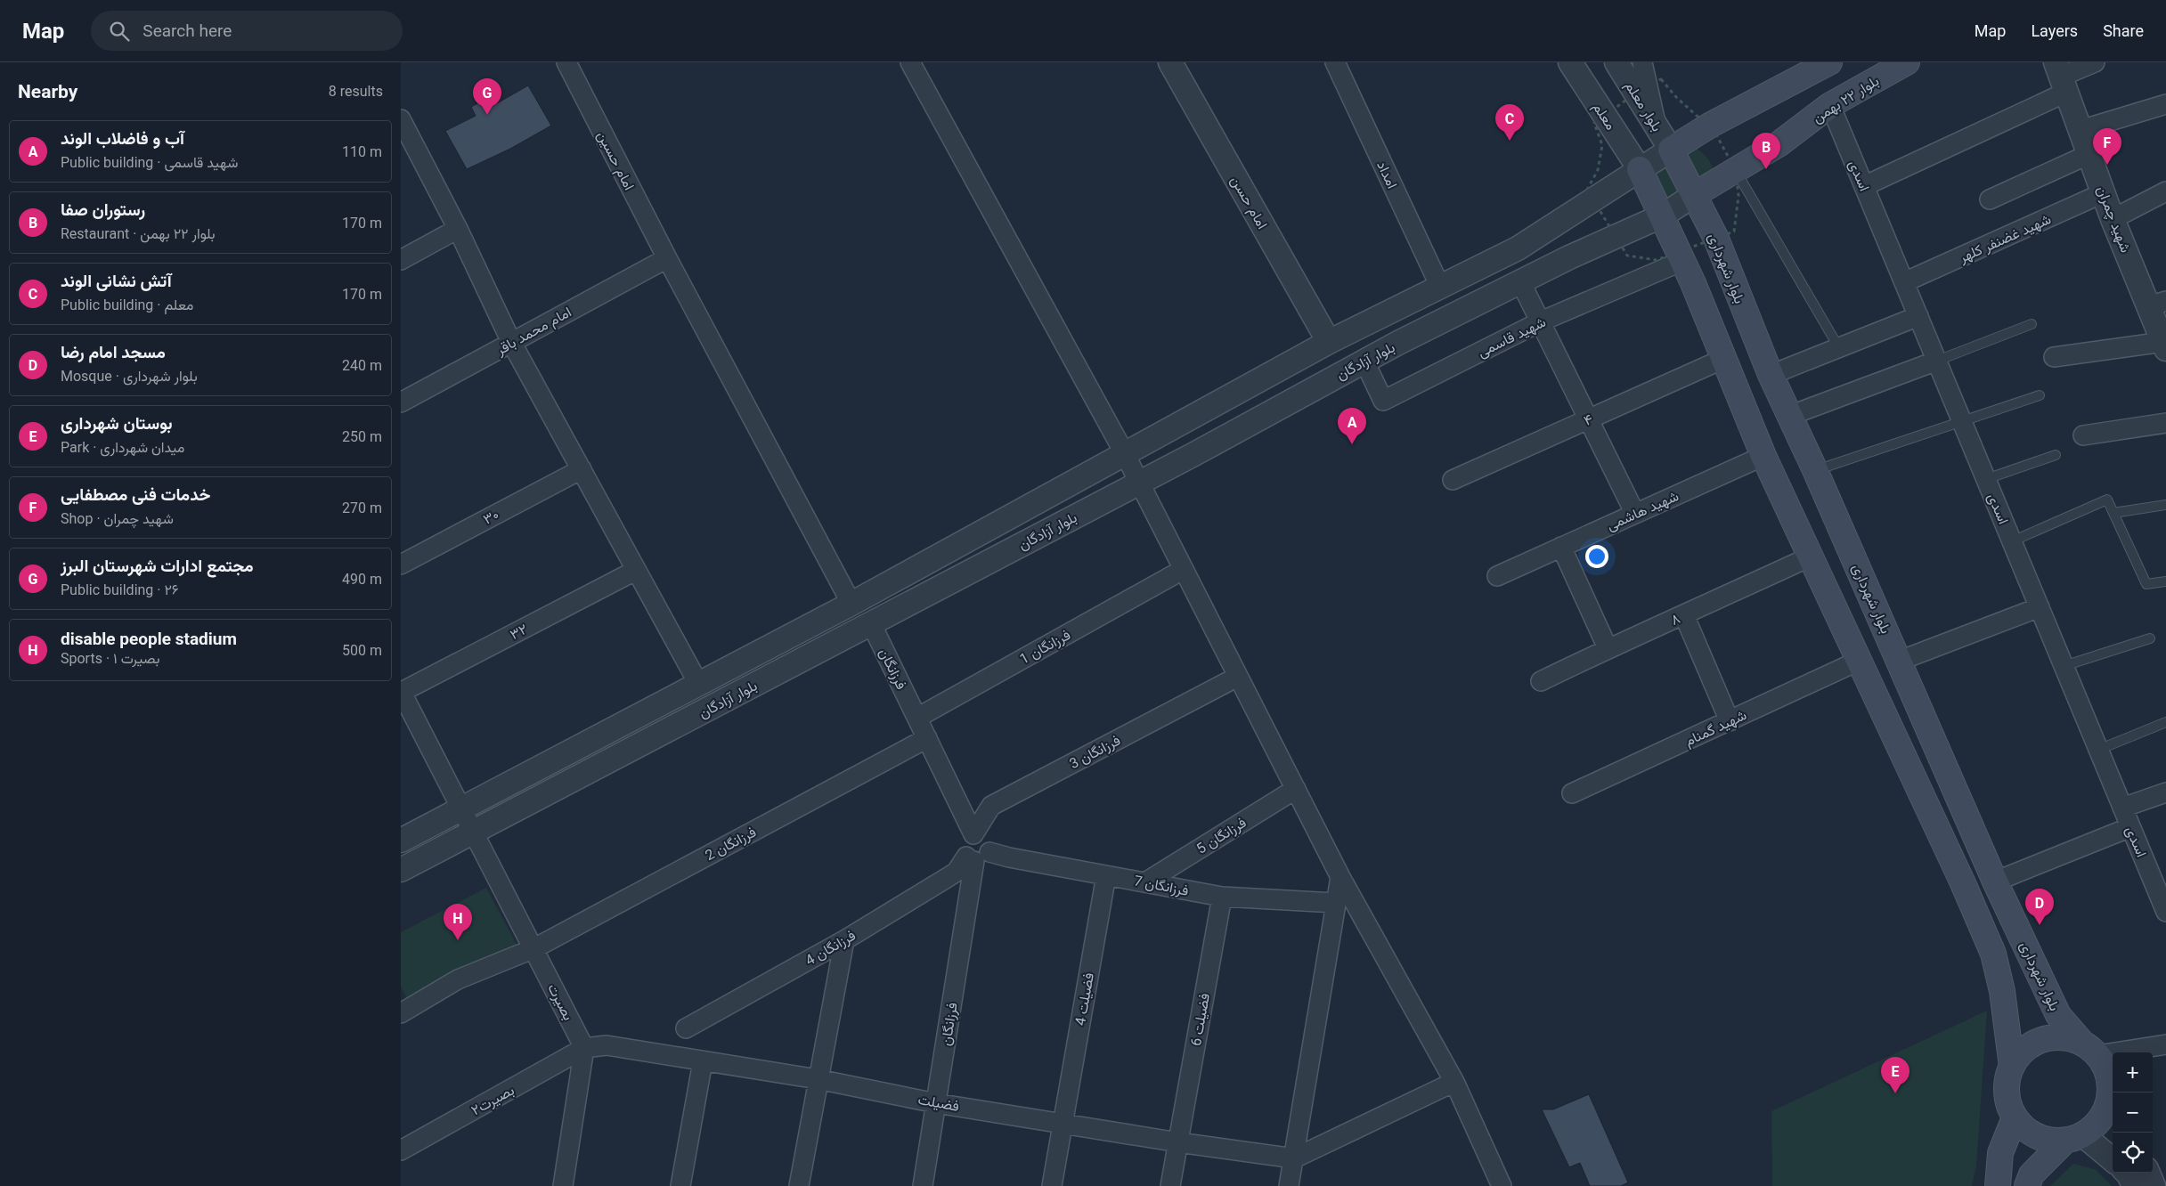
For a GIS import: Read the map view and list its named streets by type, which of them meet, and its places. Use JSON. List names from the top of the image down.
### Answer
{
  "streets": {
    "main road": ["بلوار ۲۲ بهمن", "بلوار شهرداری"],
    "street": [
      "بلوار معلم",
      "معلم",
      "امام حسین",
      "امداد",
      "اسدی",
      "امام حسن",
      "شهید چمران",
      "شهید غضنفر کلهر",
      "امام محمد باقر",
      "شهید قاسمی",
      "بلوار آزادگان",
      "۴",
      "شهید هاشمی",
      "۳۰",
      "۸",
      "۳۲",
      "فرزانگان 1",
      "فرزانگان",
      "شهید گمنام",
      "فرزانگان 3",
      "فرزانگان 5",
      "فرزانگان 2",
      "فرزانگان 7",
      "فرزانگان 4",
      "فضیلت 4",
      "بصیرت",
      "فضیلت 6",
      "بصیرت۲",
      "فضیلت"
    ]
  },
  "crossings": [
    ["بلوار ۲۲ بهمن", "اسدی"],
    ["بلوار ۲۲ بهمن", "بلوار شهرداری"],
    ["بلوار ۲۲ بهمن", "بلوار آزادگان"],
    ["بلوار معلم", "بلوار شهرداری"],
    ["بلوار معلم", "بلوار آزادگان"],
    ["معلم", "بلوار آزادگان"],
    ["امام حسین", "امام محمد باقر"],
    ["امام حسین", "بلوار آزادگان"],
    ["امداد", "بلوار آزادگان"],
    ["اسدی", "شهید غضنفر کلهر"],
    ["امام حسن", "بلوار آزادگان"],
    ["شهید چمران", "شهید غضنفر کلهر"],
    ["بلوار شهرداری", "بلوار آزادگان"],
    ["شهید قاسمی", "بلوار آزادگان"],
    ["بلوار آزادگان", "فرزانگان"],
    ["بلوار آزادگان", "بصیرت"],
    ["۳۲", "بصیرت"],
    ["فرزانگان 1", "فرزانگان"],
    ["فرزانگان", "فرزانگان 3"],
    ["فرزانگان", "فرزانگان 2"],
    ["فرزانگان", "فرزانگان 7"],
    ["فرزانگان", "فرزانگان 4"],
    ["فرزانگان", "فضیلت"],
    ["فرزانگان 5", "فرزانگان 7"],
    ["فرزانگان 2", "بصیرت"],
    ["فرزانگان 7", "فرزانگان 4"],
    ["فرزانگان 7", "فضیلت 4"],
    ["فرزانگان 7", "فضیلت 6"],
    ["فضیلت 4", "فضیلت"],
    ["بصیرت", "بصیرت۲"],
    ["بصیرت", "فضیلت"],
    ["فضیلت 6", "فضیلت"],
    ["بصیرت۲", "فضیلت"]
  ],
  "page": {
    "header": "Map",
    "search": "Search here",
    "nav": ["Map", "Layers", "Share"],
    "heading": ["Nearby", "8 results"],
    "pins": [
      "G",
      "C",
      "F",
      "B",
      "A",
      "D",
      "H",
      "E"
    ],
    "list": [
      {
        "mark": "A",
        "name": "آب و فاضلاب الوند",
        "note": "Public building · شهید قاسمی",
        "value": "110 m"
      },
      {
        "mark": "B",
        "name": "رستوران صفا",
        "note": "Restaurant · بلوار ۲۲ بهمن",
        "value": "170 m"
      },
      {
        "mark": "C",
        "name": "آتش نشانی الوند",
        "note": "Public building · معلم",
        "value": "170 m"
      },
      {
        "mark": "D",
        "name": "مسجد امام رضا",
        "note": "Mosque · بلوار شهرداری",
        "value": "240 m"
      },
      {
        "mark": "E",
        "name": "بوستان شهرداری",
        "note": "Park · میدان شهرداری",
        "value": "250 m"
      },
      {
        "mark": "F",
        "name": "خدمات فنی مصطفایی",
        "note": "Shop · شهید چمران",
        "value": "270 m"
      },
      {
        "mark": "G",
        "name": "مجتمع ادارات شهرستان البرز",
        "note": "Public building · ۲۶",
        "value": "490 m"
      },
      {
        "mark": "H",
        "name": "disable people stadium",
        "note": "Sports · بصیرت ۱",
        "value": "500 m"
      }
    ],
    "map_buttons": ["+", "−"]
  }
}
